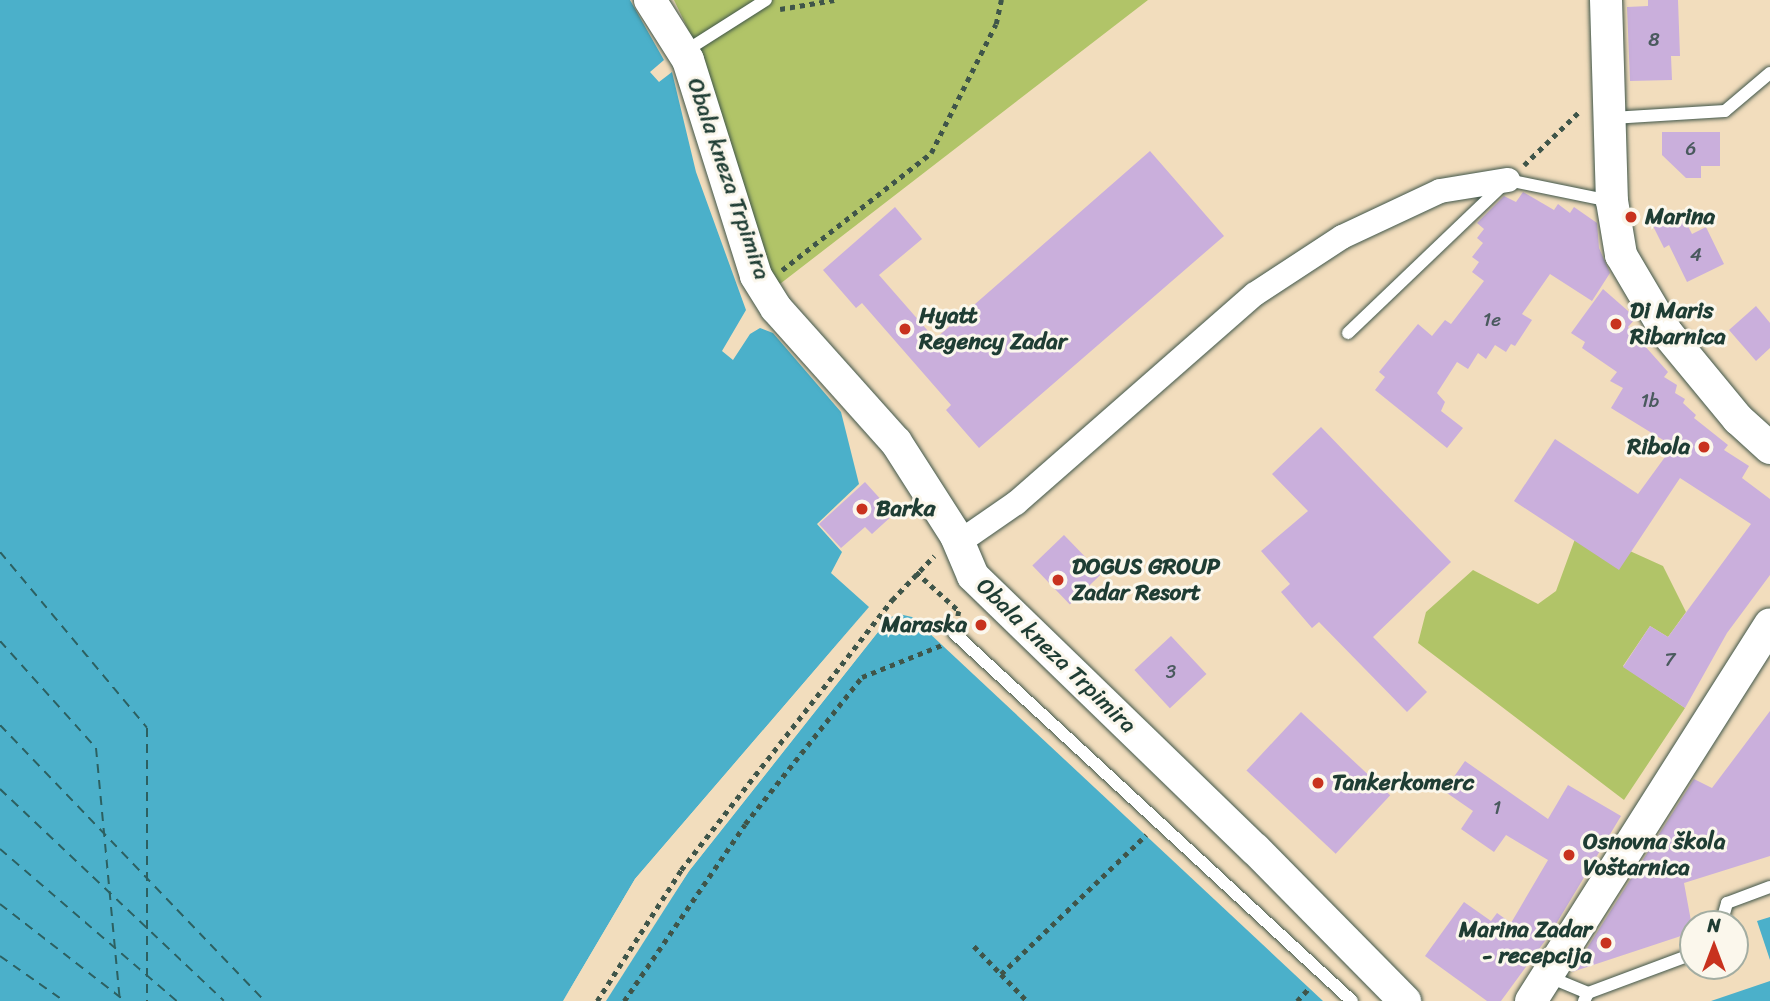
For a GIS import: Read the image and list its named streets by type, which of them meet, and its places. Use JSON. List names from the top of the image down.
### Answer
{
  "streets": {
    "street": ["Obala kneza Trpimira"]
  },
  "places": [
    "Marina",
    "Di Maris Ribarnica",
    "Hyatt Regency Zadar",
    "Ribola",
    "Barka",
    "DOGUS GROUP Zadar Resort",
    "Maraska",
    "Tankerkomerc",
    "Osnovna škola Voštarnica",
    "Marina Zadar - recepcija"
  ],
  "house_numbers": [
    "8",
    "6",
    "4",
    "1e",
    "1b",
    "7",
    "3",
    "1"
  ],
  "north": "top"
}
